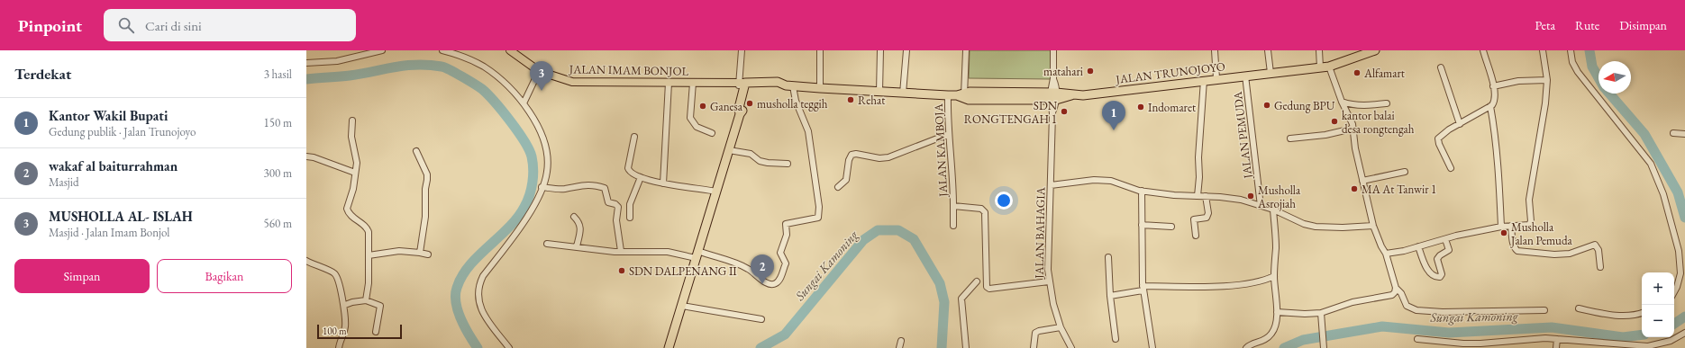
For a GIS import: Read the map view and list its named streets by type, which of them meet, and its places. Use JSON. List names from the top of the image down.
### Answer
{
  "streets": {
    "highway": ["JALAN TRUNOJOYO"],
    "main road": ["JALAN IMAM BONJOL"],
    "street": ["JALAN PEMUDA", "JALAN KAMBOJA", "JALAN BAHAGIA"]
  },
  "crossings": [
    ["JALAN IMAM BONJOL", "JALAN TRUNOJOYO"],
    ["JALAN TRUNOJOYO", "JALAN PEMUDA"],
    ["JALAN TRUNOJOYO", "JALAN KAMBOJA"],
    ["JALAN TRUNOJOYO", "JALAN BAHAGIA"],
    ["JALAN KAMBOJA", "JALAN BAHAGIA"]
  ],
  "water": ["Sungai Kamoning"],
  "places": [
    "matahari",
    "Alfamart",
    "Rehat",
    "musholla teggih",
    "Gedung BPU",
    "Ganesa",
    "Indomaret",
    "SDN RONGTENGAH 1",
    "kantor balai desa rongtengah",
    "MA At Tanwir 1",
    "Musholla Asrojiah",
    "Musholla Jalan Pemuda",
    "SDN DALPENANG II"
  ],
  "scale_bar": "100 m",
  "north": "left",
  "page": {
    "header": "Pinpoint",
    "search": "Cari di sini",
    "nav": ["Peta", "Rute", "Disimpan"],
    "heading": ["Terdekat", "3 hasil"],
    "pins": ["3", "1", "2"],
    "list": [
      {
        "mark": "1",
        "name": "Kantor Wakil Bupati",
        "note": "Gedung publik · Jalan Trunojoyo",
        "value": "150 m"
      },
      {
        "mark": "2",
        "name": "wakaf al baiturrahman",
        "note": "Masjid",
        "value": "300 m"
      },
      {
        "mark": "3",
        "name": "MUSHOLLA AL- ISLAH",
        "note": "Masjid · Jalan Imam Bonjol",
        "value": "560 m"
      }
    ],
    "buttons": ["Simpan", "Bagikan"],
    "map_buttons": ["+", "−"],
    "scale": "100 m"
  }
}
